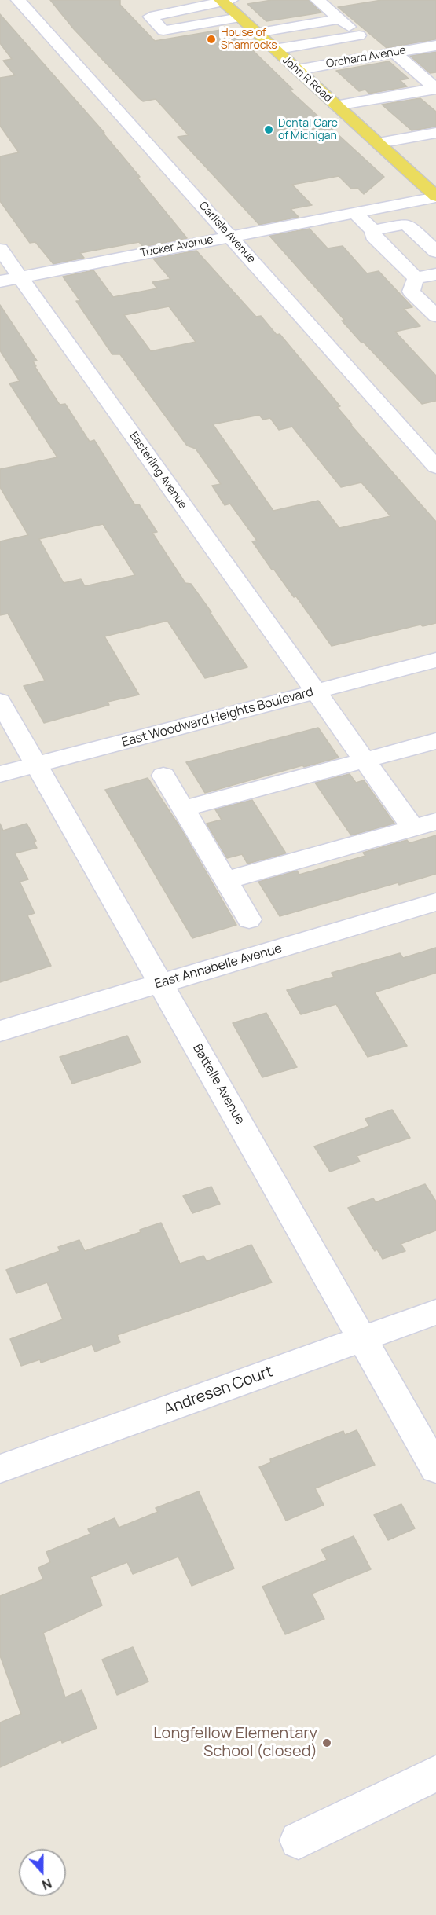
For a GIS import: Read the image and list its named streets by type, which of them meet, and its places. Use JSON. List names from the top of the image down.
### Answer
{
  "streets": {
    "main road": ["John R Road"],
    "street": [
      "Orchard Avenue",
      "Carlisle Avenue",
      "Tucker Avenue",
      "Easterling Avenue",
      "East Woodward Heights Boulevard",
      "East Annabelle Avenue",
      "Battelle Avenue",
      "Andresen Court"
    ]
  },
  "crossings": [
    ["Orchard Avenue", "John R Road"],
    ["John R Road", "Tucker Avenue"],
    ["Carlisle Avenue", "Tucker Avenue"],
    ["Tucker Avenue", "Easterling Avenue"],
    ["Easterling Avenue", "East Woodward Heights Boulevard"],
    ["East Woodward Heights Boulevard", "Battelle Avenue"],
    ["East Annabelle Avenue", "Battelle Avenue"],
    ["Battelle Avenue", "Andresen Court"]
  ],
  "places": ["House of Shamrocks", "Dental Care of Michigan", "Longfellow Elementary School (closed)"],
  "north": "bottom"
}
